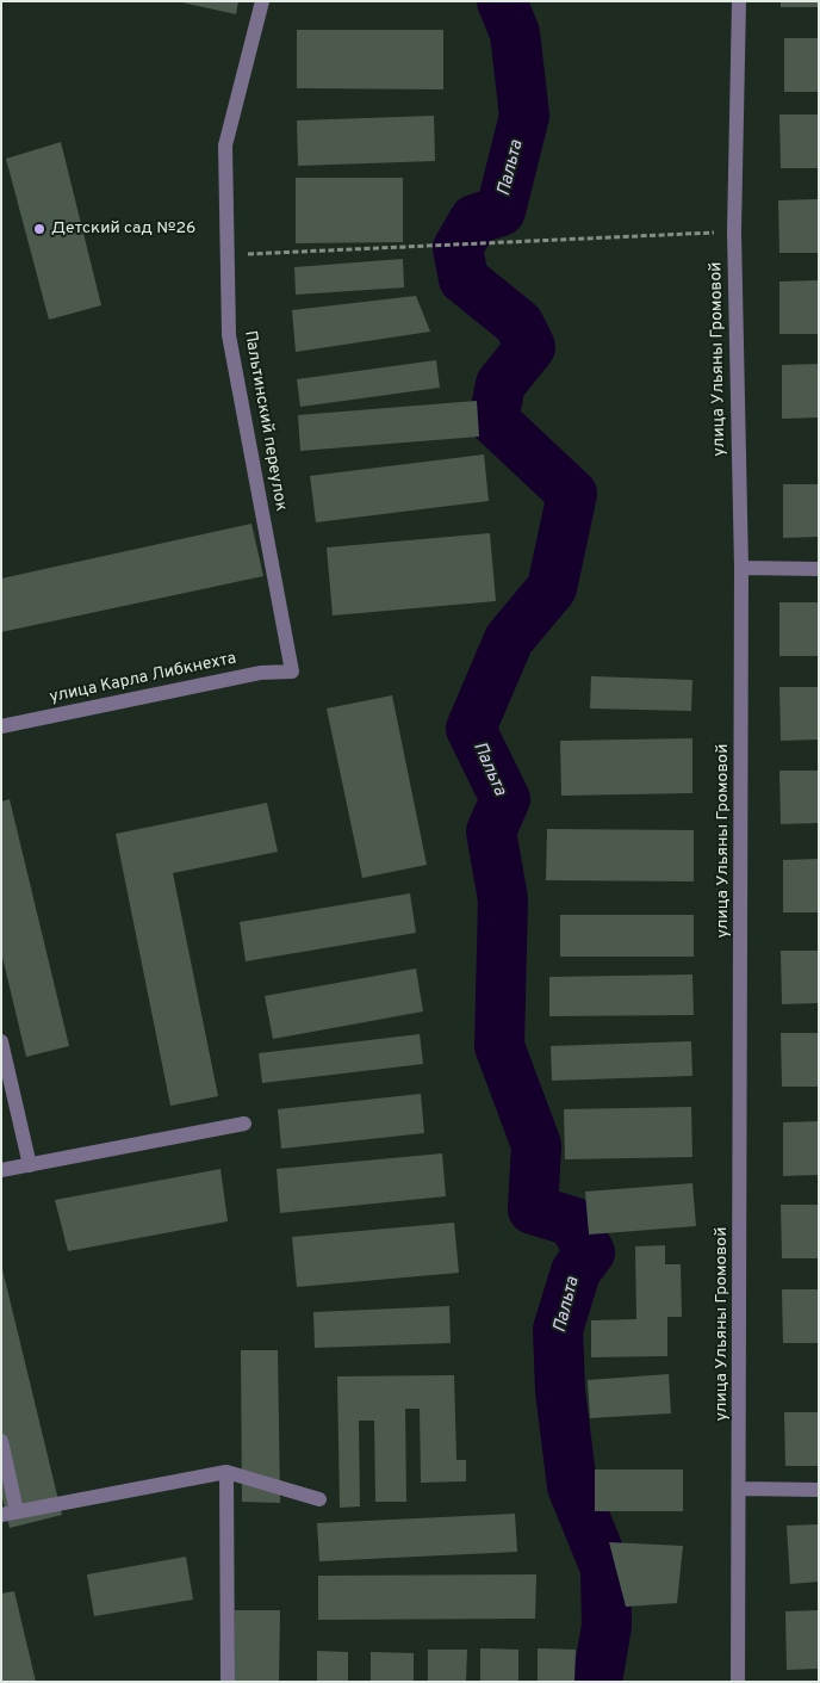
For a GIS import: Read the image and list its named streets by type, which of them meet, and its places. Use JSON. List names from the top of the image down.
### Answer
{
  "streets": {
    "street": ["улица Ульяны Громовой", "Пальтинский переулок", "улица Карла Либкнехта"]
  },
  "crossings": [
    ["Пальтинский переулок", "улица Карла Либкнехта"]
  ],
  "water": ["Пальта"],
  "places": ["Детский сад №26"]
}
